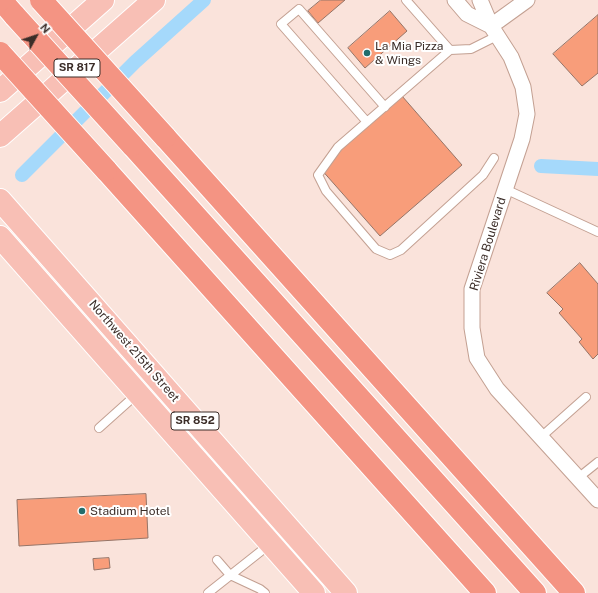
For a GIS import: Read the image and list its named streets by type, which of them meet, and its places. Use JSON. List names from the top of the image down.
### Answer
{
  "streets": {
    "main road": ["SR 817", "Northwest 215th Street", "SR 852"],
    "street": ["Riviera Boulevard"]
  },
  "places": ["La Mia Pizza & Wings", "Stadium Hotel"],
  "north": "top right"
}
